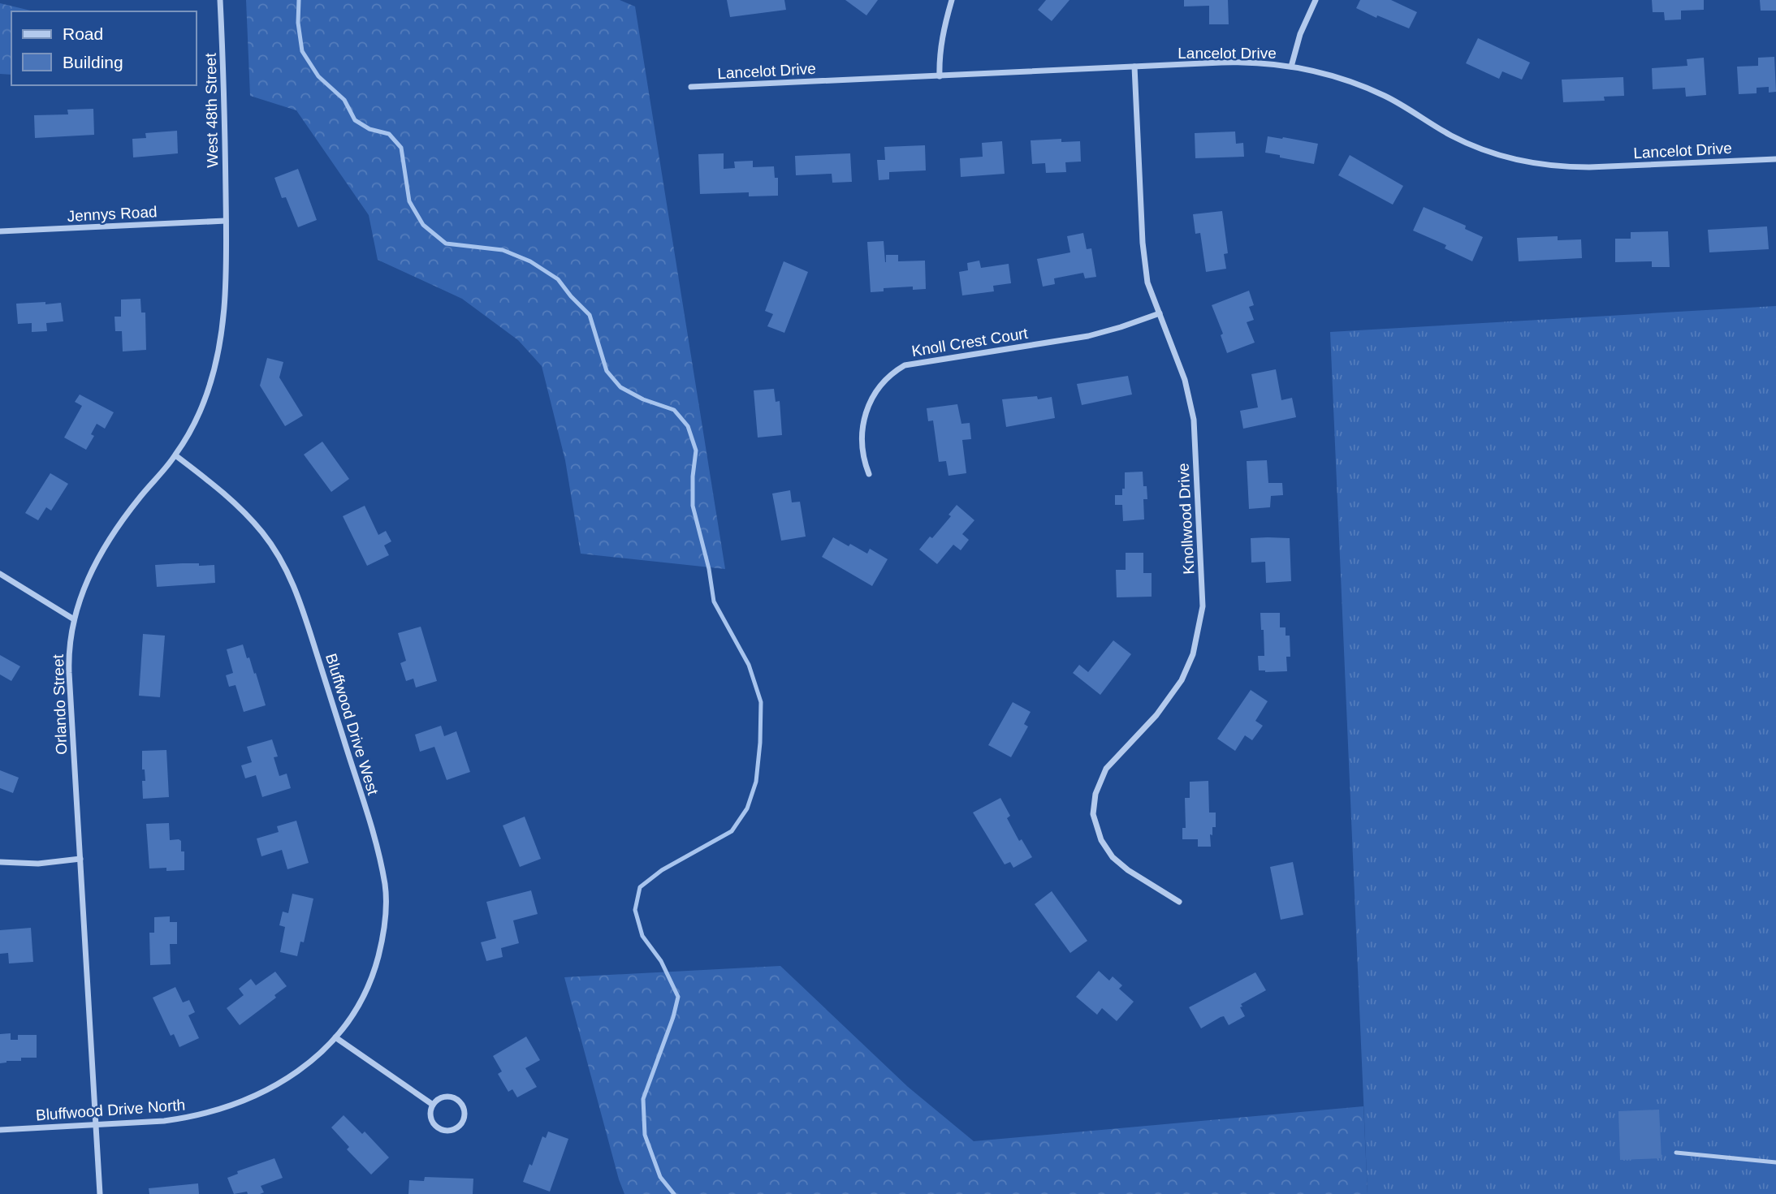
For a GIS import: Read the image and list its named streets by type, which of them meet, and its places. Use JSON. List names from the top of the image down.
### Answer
{
  "streets": {
    "street": [
      "Lancelot Drive",
      "West 48th Street",
      "Jennys Road",
      "Knoll Crest Court",
      "Knollwood Drive",
      "Orlando Street",
      "Bluffwood Drive West",
      "Bluffwood Drive North"
    ]
  },
  "crossings": [
    ["Lancelot Drive", "Knollwood Drive"],
    ["West 48th Street", "Jennys Road"],
    ["West 48th Street", "Orlando Street"],
    ["Jennys Road", "Orlando Street"],
    ["Knoll Crest Court", "Knollwood Drive"],
    ["Orlando Street", "Bluffwood Drive West"],
    ["Orlando Street", "Bluffwood Drive North"],
    ["Bluffwood Drive West", "Bluffwood Drive North"]
  ],
  "legend": ["Road", "Building"]
}
